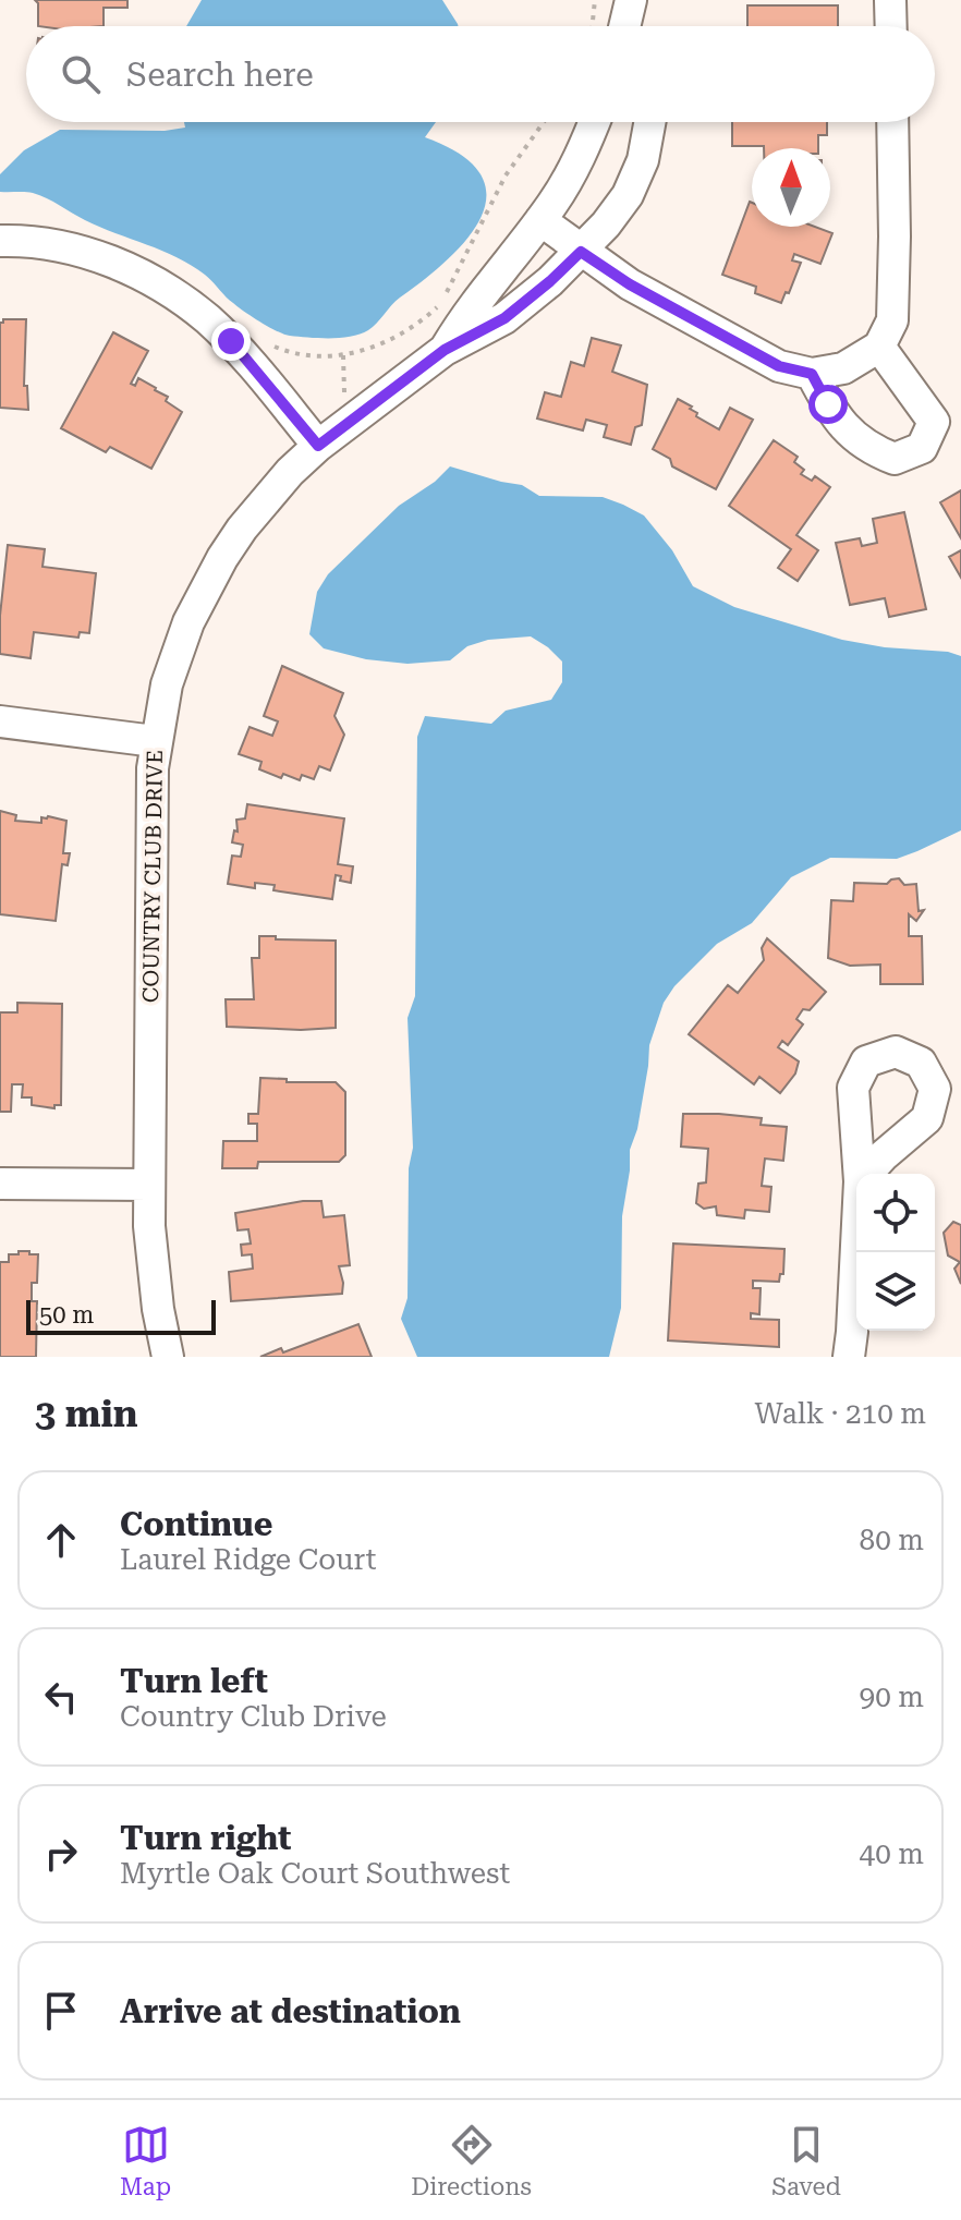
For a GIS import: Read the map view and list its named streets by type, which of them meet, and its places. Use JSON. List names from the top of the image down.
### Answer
{
  "streets": {
    "street": ["COUNTRY CLUB DRIVE"]
  },
  "scale_bar": "50 m",
  "north": "top",
  "page": {
    "search": "Search here",
    "scale": "50 m",
    "heading": ["3 min", "Walk · 210 m"],
    "list": [
      ["Continue", "Laurel Ridge Court", "80 m"],
      ["Turn left", "Country Club Drive", "90 m"],
      ["Turn right", "Myrtle Oak Court Southwest", "40 m"],
      "Arrive at destination"
    ],
    "nav": ["Map", "Directions", "Saved"]
  }
}
